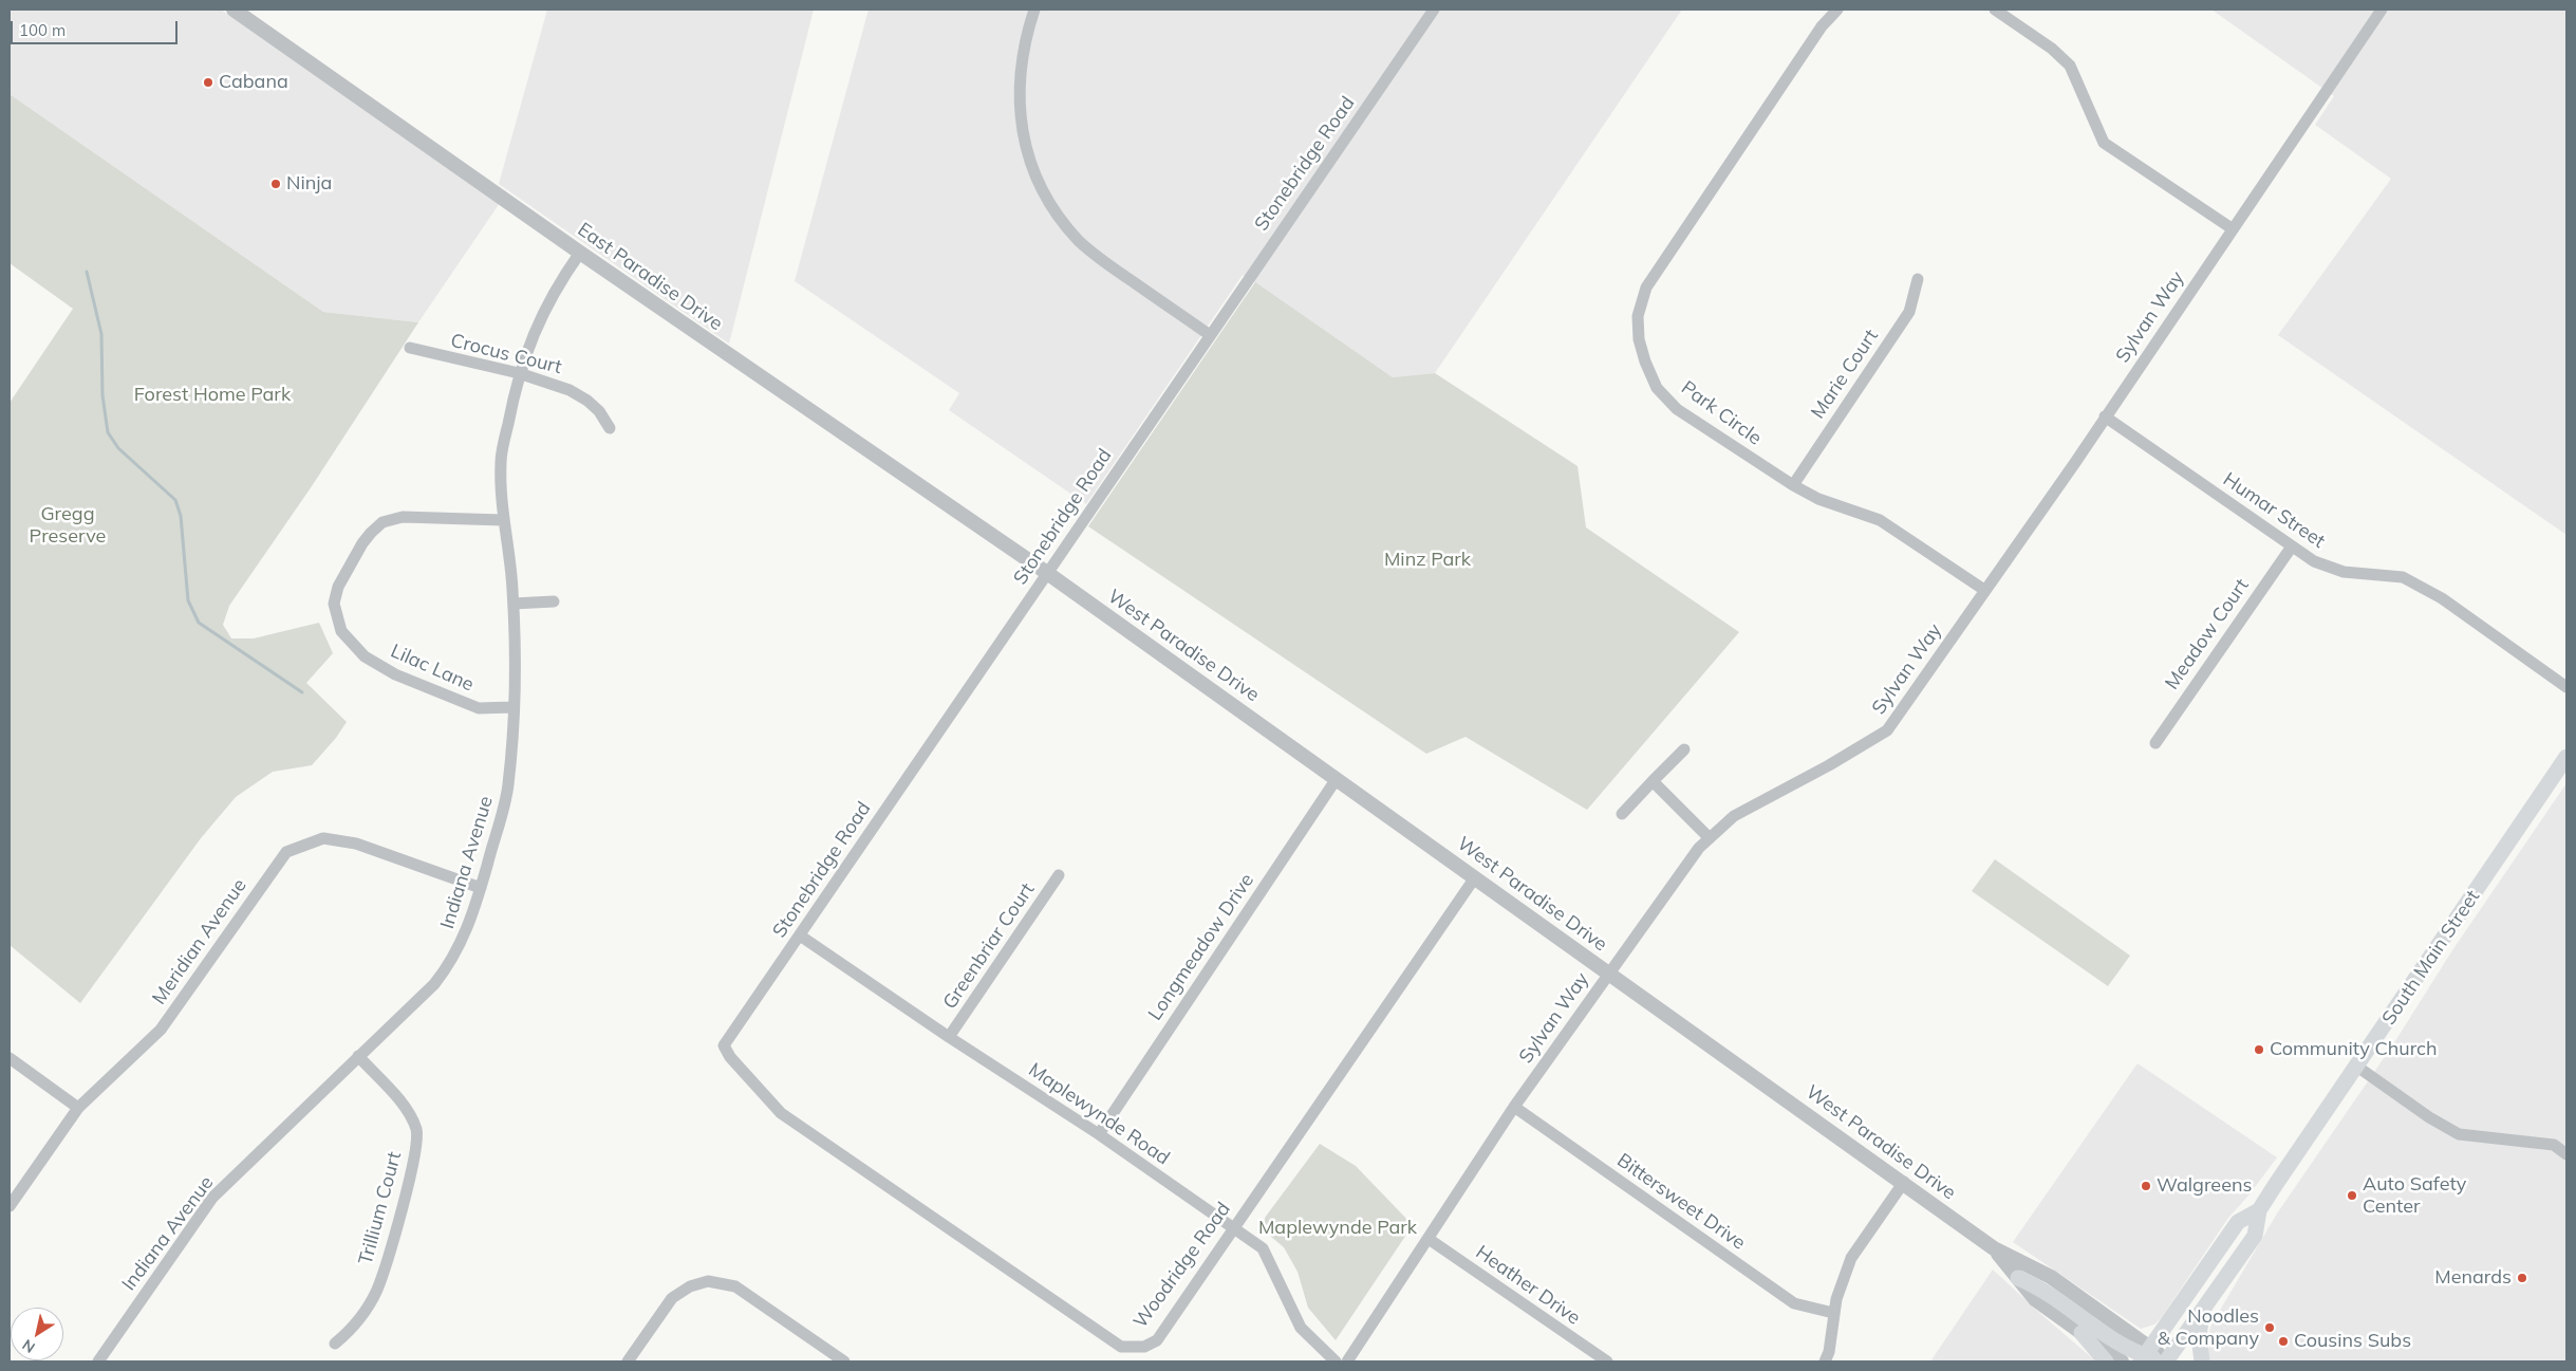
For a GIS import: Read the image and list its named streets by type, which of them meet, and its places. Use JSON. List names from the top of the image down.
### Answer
{
  "streets": {
    "main road": ["South Main Street"],
    "street": [
      "Stonebridge Road",
      "East Paradise Drive",
      "Sylvan Way",
      "Crocus Court",
      "Marie Court",
      "Park Circle",
      "Humar Street",
      "Meadow Court",
      "West Paradise Drive",
      "Lilac Lane",
      "Indiana Avenue",
      "Meridian Avenue",
      "Greenbriar Court",
      "Longmeadow Drive",
      "Maplewynde Road",
      "Bittersweet Drive",
      "Trillium Court",
      "Woodridge Road",
      "Heather Drive"
    ]
  },
  "crossings": [
    ["Stonebridge Road", "East Paradise Drive"],
    ["Stonebridge Road", "West Paradise Drive"],
    ["Stonebridge Road", "Maplewynde Road"],
    ["Stonebridge Road", "Woodridge Road"],
    ["East Paradise Drive", "West Paradise Drive"],
    ["East Paradise Drive", "Indiana Avenue"],
    ["Sylvan Way", "Park Circle"],
    ["Sylvan Way", "Humar Street"],
    ["Sylvan Way", "West Paradise Drive"],
    ["Sylvan Way", "Bittersweet Drive"],
    ["Sylvan Way", "Heather Drive"],
    ["Crocus Court", "Indiana Avenue"],
    ["Marie Court", "Park Circle"],
    ["Humar Street", "Meadow Court"],
    ["West Paradise Drive", "Longmeadow Drive"],
    ["West Paradise Drive", "South Main Street"],
    ["West Paradise Drive", "Woodridge Road"],
    ["Lilac Lane", "Indiana Avenue"],
    ["Indiana Avenue", "Meridian Avenue"],
    ["Indiana Avenue", "Trillium Court"],
    ["Greenbriar Court", "Maplewynde Road"],
    ["Longmeadow Drive", "Maplewynde Road"],
    ["Maplewynde Road", "Woodridge Road"]
  ],
  "parks": [
    "Forest Home Park",
    "Gregg Preserve",
    "Minz Park",
    "Maplewynde Park"
  ],
  "places": [
    "Cabana",
    "Ninja",
    "Community Church",
    "Walgreens",
    "Auto Safety Center",
    "Menards",
    "Noodles & Company",
    "Cousins Subs"
  ],
  "scale_bar": "100 m",
  "north": "bottom left"
}
